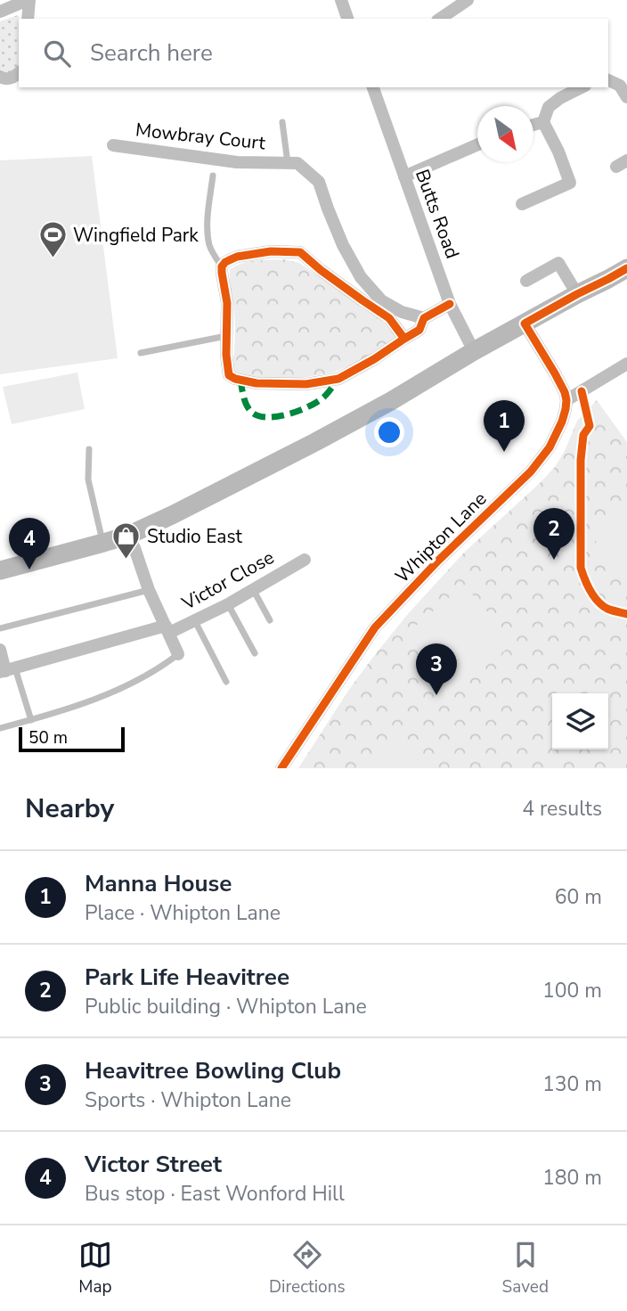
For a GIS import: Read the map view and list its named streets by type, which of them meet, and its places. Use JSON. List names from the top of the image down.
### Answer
{
  "streets": {
    "street": [
      "Mowbray Court",
      "Butts Road",
      "Whipton Lane",
      "Victor Close"
    ]
  },
  "places": {
    "sports": ["Wingfield Park"],
    "shop": ["Studio East"]
  },
  "scale_bar": "50 m",
  "north": "bottom right",
  "page": {
    "search": "Search here",
    "pins": [
      "1",
      "2",
      "4",
      "3"
    ],
    "scale": "50 m",
    "heading": ["Nearby", "4 results"],
    "list": [
      {
        "mark": "1",
        "name": "Manna House",
        "note": "Place · Whipton Lane",
        "value": "60 m"
      },
      {
        "mark": "2",
        "name": "Park Life Heavitree",
        "note": "Public building · Whipton Lane",
        "value": "100 m"
      },
      {
        "mark": "3",
        "name": "Heavitree Bowling Club",
        "note": "Sports · Whipton Lane",
        "value": "130 m"
      },
      {
        "mark": "4",
        "name": "Victor Street",
        "note": "Bus stop · East Wonford Hill",
        "value": "180 m"
      }
    ],
    "nav": ["Map", "Directions", "Saved"]
  }
}
